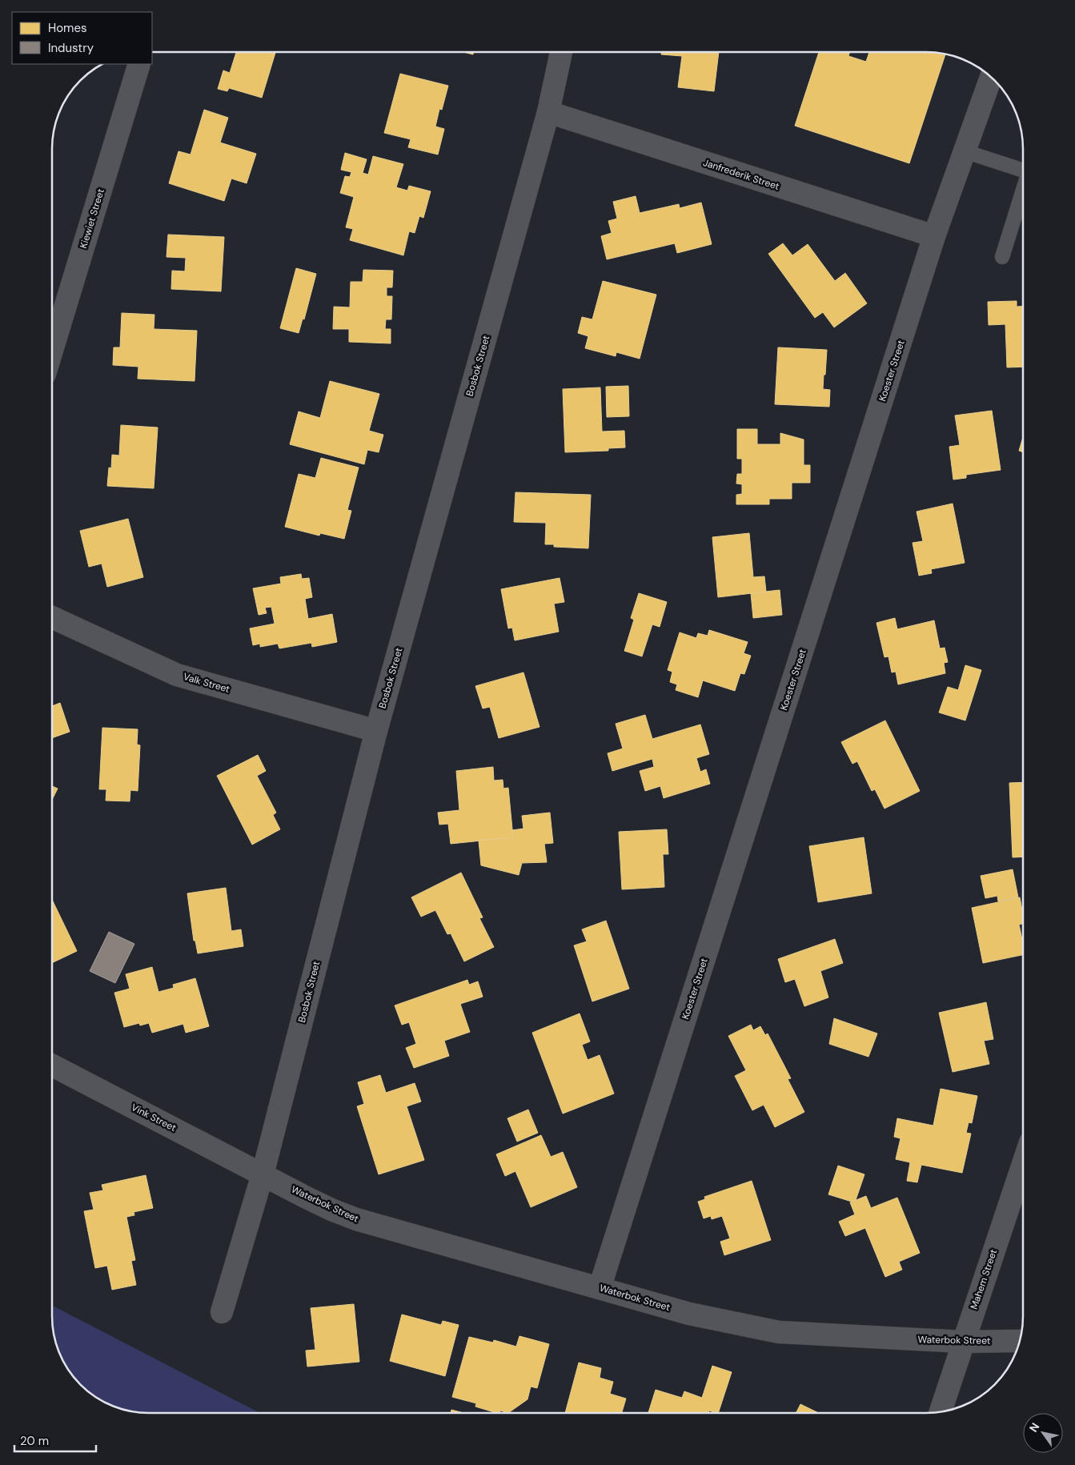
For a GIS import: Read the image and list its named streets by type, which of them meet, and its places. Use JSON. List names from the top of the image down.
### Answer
{
  "streets": {
    "street": [
      "Janfrederik Street",
      "Kiewiet Street",
      "Bosbok Street",
      "Koester Street",
      "Valk Street",
      "Vink Street",
      "Waterbok Street",
      "Mahem Street"
    ]
  },
  "crossings": [
    ["Janfrederik Street", "Bosbok Street"],
    ["Janfrederik Street", "Koester Street"],
    ["Bosbok Street", "Valk Street"],
    ["Bosbok Street", "Vink Street"],
    ["Bosbok Street", "Waterbok Street"],
    ["Koester Street", "Waterbok Street"],
    ["Vink Street", "Waterbok Street"],
    ["Waterbok Street", "Mahem Street"]
  ],
  "legend": ["Homes", "Industry"],
  "scale_bar": "20 m",
  "north": "top left"
}
